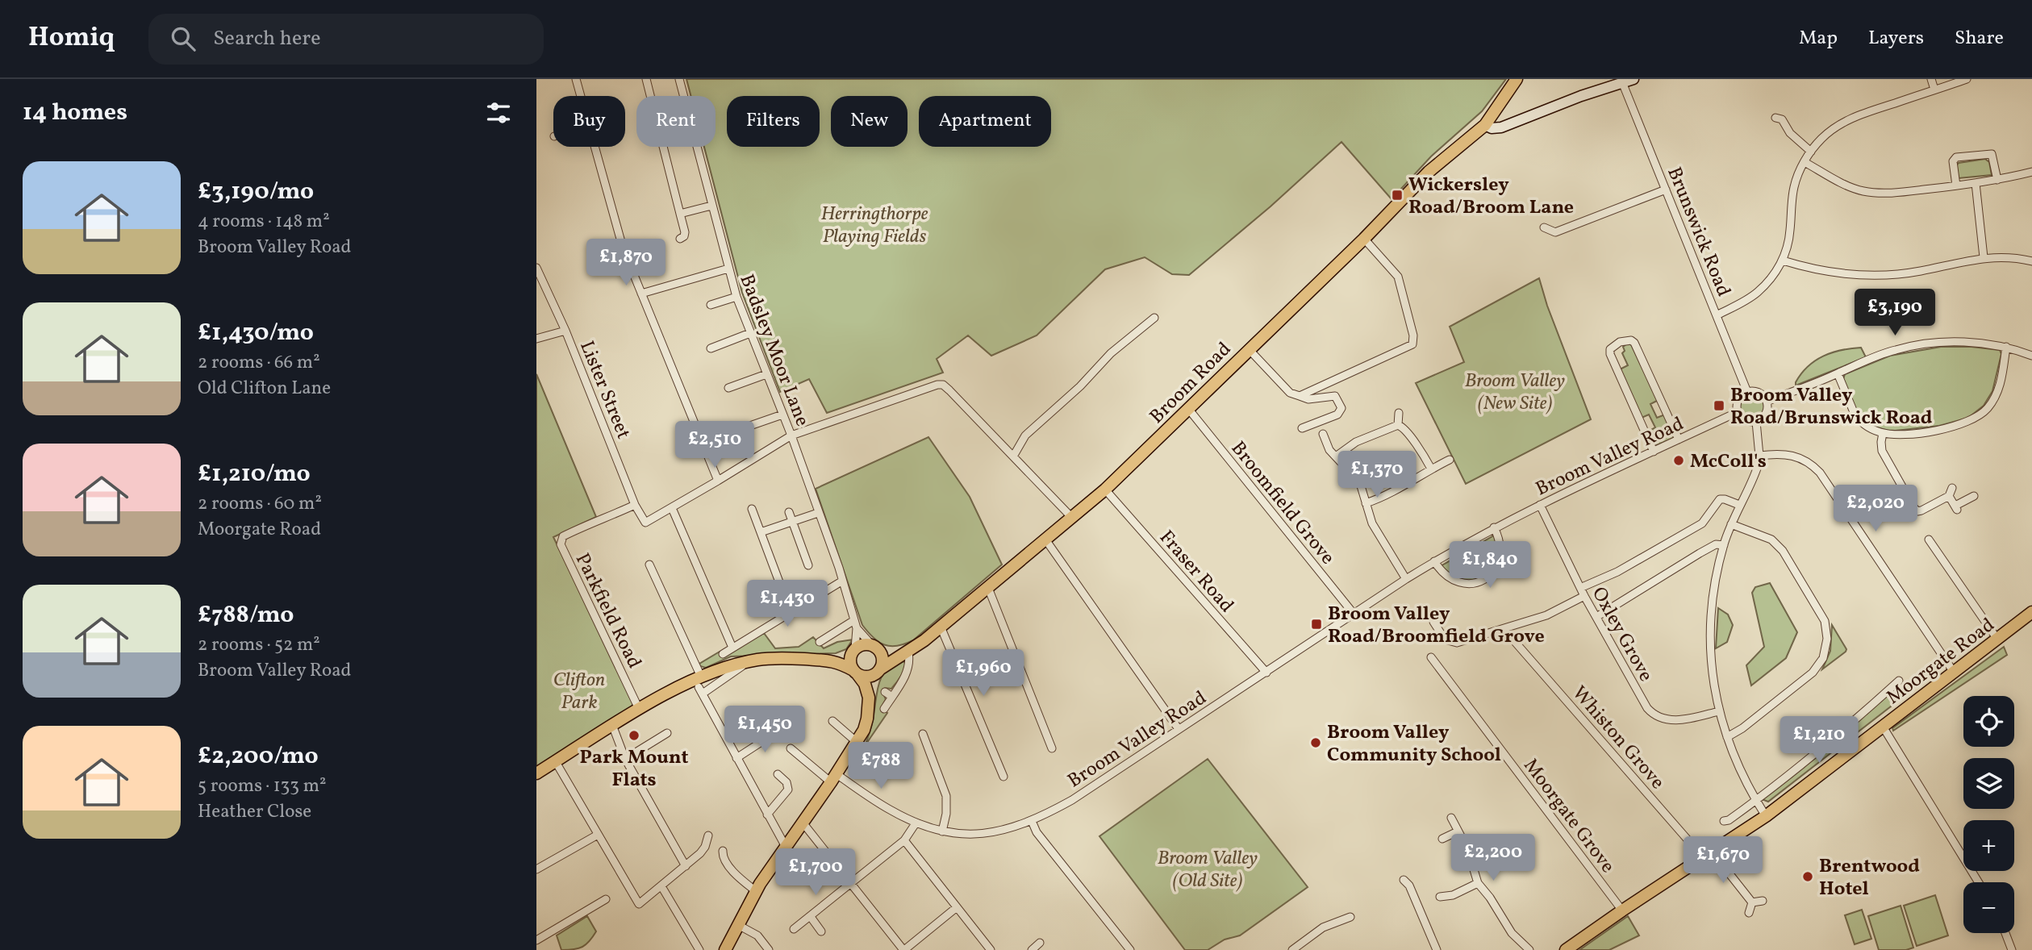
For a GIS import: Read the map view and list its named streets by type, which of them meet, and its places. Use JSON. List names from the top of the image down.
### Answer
{
  "streets": {
    "main road": ["Broom Road", "Moorgate Road"],
    "street": [
      "Brunswick Road",
      "Badsley Moor Lane",
      "Lister Street",
      "Broom Valley Road",
      "Broomfield Grove",
      "Fraser Road",
      "Parkfield Road",
      "Oxley Grove",
      "Whiston Grove",
      "Moorgate Grove"
    ]
  },
  "crossings": [
    ["Brunswick Road", "Broom Valley Road"],
    ["Badsley Moor Lane", "Broom Road"],
    ["Broom Road", "Broomfield Grove"],
    ["Broom Road", "Fraser Road"],
    ["Lister Street", "Parkfield Road"],
    ["Broom Valley Road", "Broomfield Grove"],
    ["Broom Valley Road", "Fraser Road"],
    ["Broom Valley Road", "Oxley Grove"],
    ["Moorgate Road", "Whiston Grove"],
    ["Moorgate Road", "Moorgate Grove"]
  ],
  "parks": [
    "Herringthorpe Playing Fields",
    "Broom Valley (New Site)",
    "Clifton Park",
    "Broom Valley (Old Site)"
  ],
  "places": {
    "transit": ["Wickersley Road/Broom Lane", "Broom Valley Road/Brunswick Road", "Broom Valley Road/Broomfield Grove"],
    "other": [
      "McColl's",
      "Park Mount Flats",
      "Broom Valley Community School",
      "Brentwood Hotel"
    ]
  },
  "page": {
    "header": "Homiq",
    "search": "Search here",
    "nav": ["Map", "Layers", "Share"],
    "heading": "14 homes",
    "chip": [
      "Buy",
      "Rent",
      "Filters",
      "New",
      "Apartment"
    ],
    "list": [
      {
        "name": "£3,190/mo",
        "note": "4 rooms · 148 m² · Broom Valley Road"
      },
      {
        "name": "£1,430/mo",
        "note": "2 rooms · 66 m² · Old Clifton Lane"
      },
      {
        "name": "£1,210/mo",
        "note": "2 rooms · 60 m² · Moorgate Road"
      },
      {
        "name": "£788/mo",
        "note": "2 rooms · 52 m² · Broom Valley Road"
      },
      {
        "name": "£2,200/mo",
        "note": "5 rooms · 133 m² · Heather Close"
      }
    ],
    "price": [
      "£1,870",
      "£3,190",
      "£2,510",
      "£1,370",
      "£2,020",
      "£1,840",
      "£1,430",
      "£1,960",
      "£1,450",
      "£1,210",
      "£788",
      "£2,200",
      "£1,670",
      "£1,700"
    ],
    "map_buttons": ["+", "−"]
  }
}
